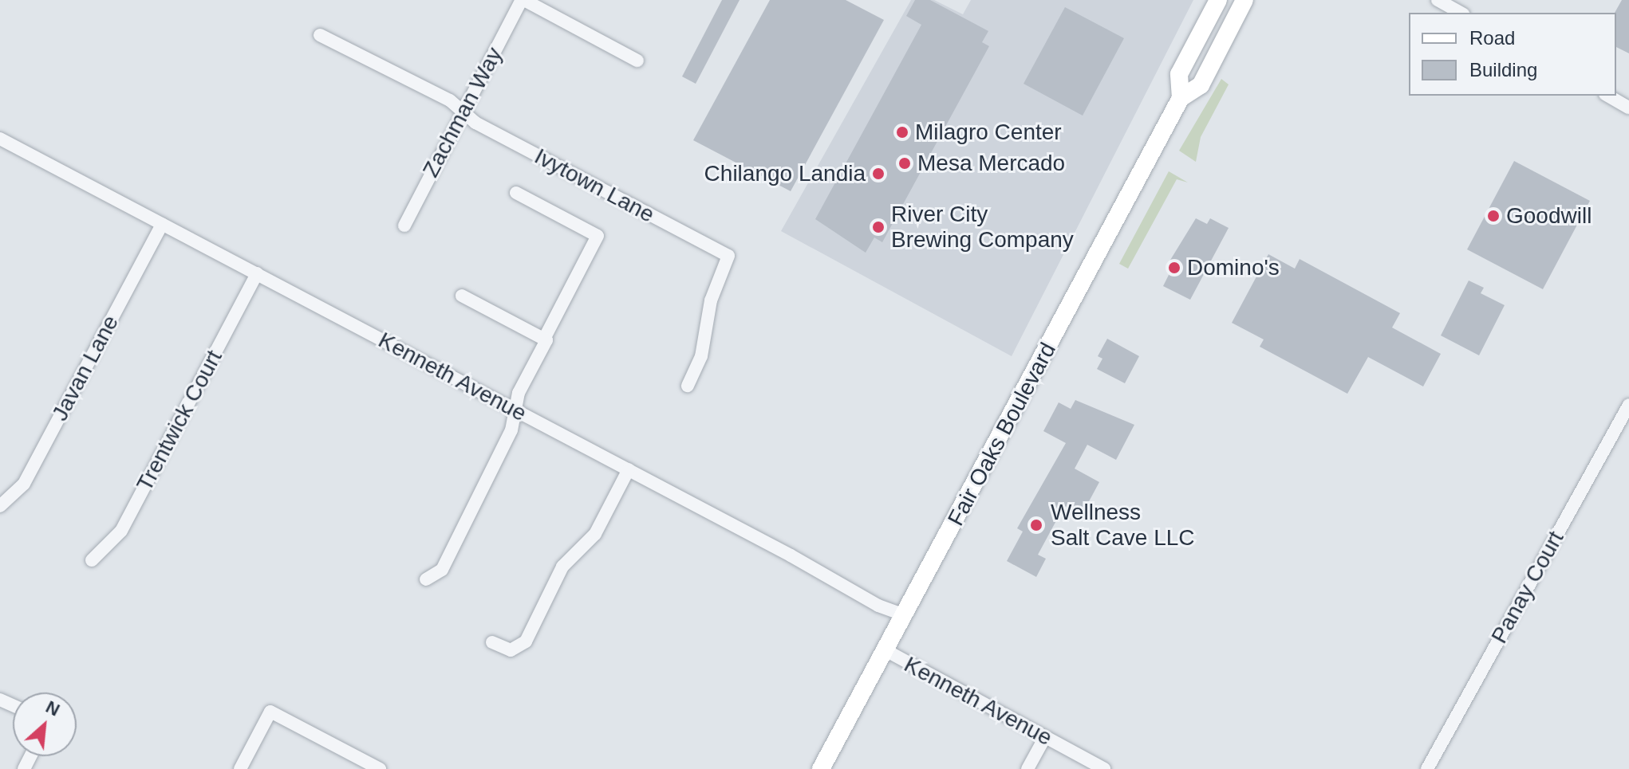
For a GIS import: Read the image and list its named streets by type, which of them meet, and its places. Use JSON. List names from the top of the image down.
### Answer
{
  "streets": {
    "main road": ["Fair Oaks Boulevard"],
    "street": [
      "Zachman Way",
      "Ivytown Lane",
      "Javan Lane",
      "Kenneth Avenue",
      "Trentwick Court",
      "Panay Court"
    ]
  },
  "crossings": [
    ["Zachman Way", "Ivytown Lane"],
    ["Javan Lane", "Kenneth Avenue"],
    ["Kenneth Avenue", "Trentwick Court"],
    ["Kenneth Avenue", "Fair Oaks Boulevard"]
  ],
  "places": [
    "Milagro Center",
    "Mesa Mercado",
    "Chilango Landia",
    "Goodwill",
    "River City Brewing Company",
    "Domino's",
    "Wellness Salt Cave LLC"
  ],
  "legend": ["Road", "Building"],
  "north": "top right"
}
